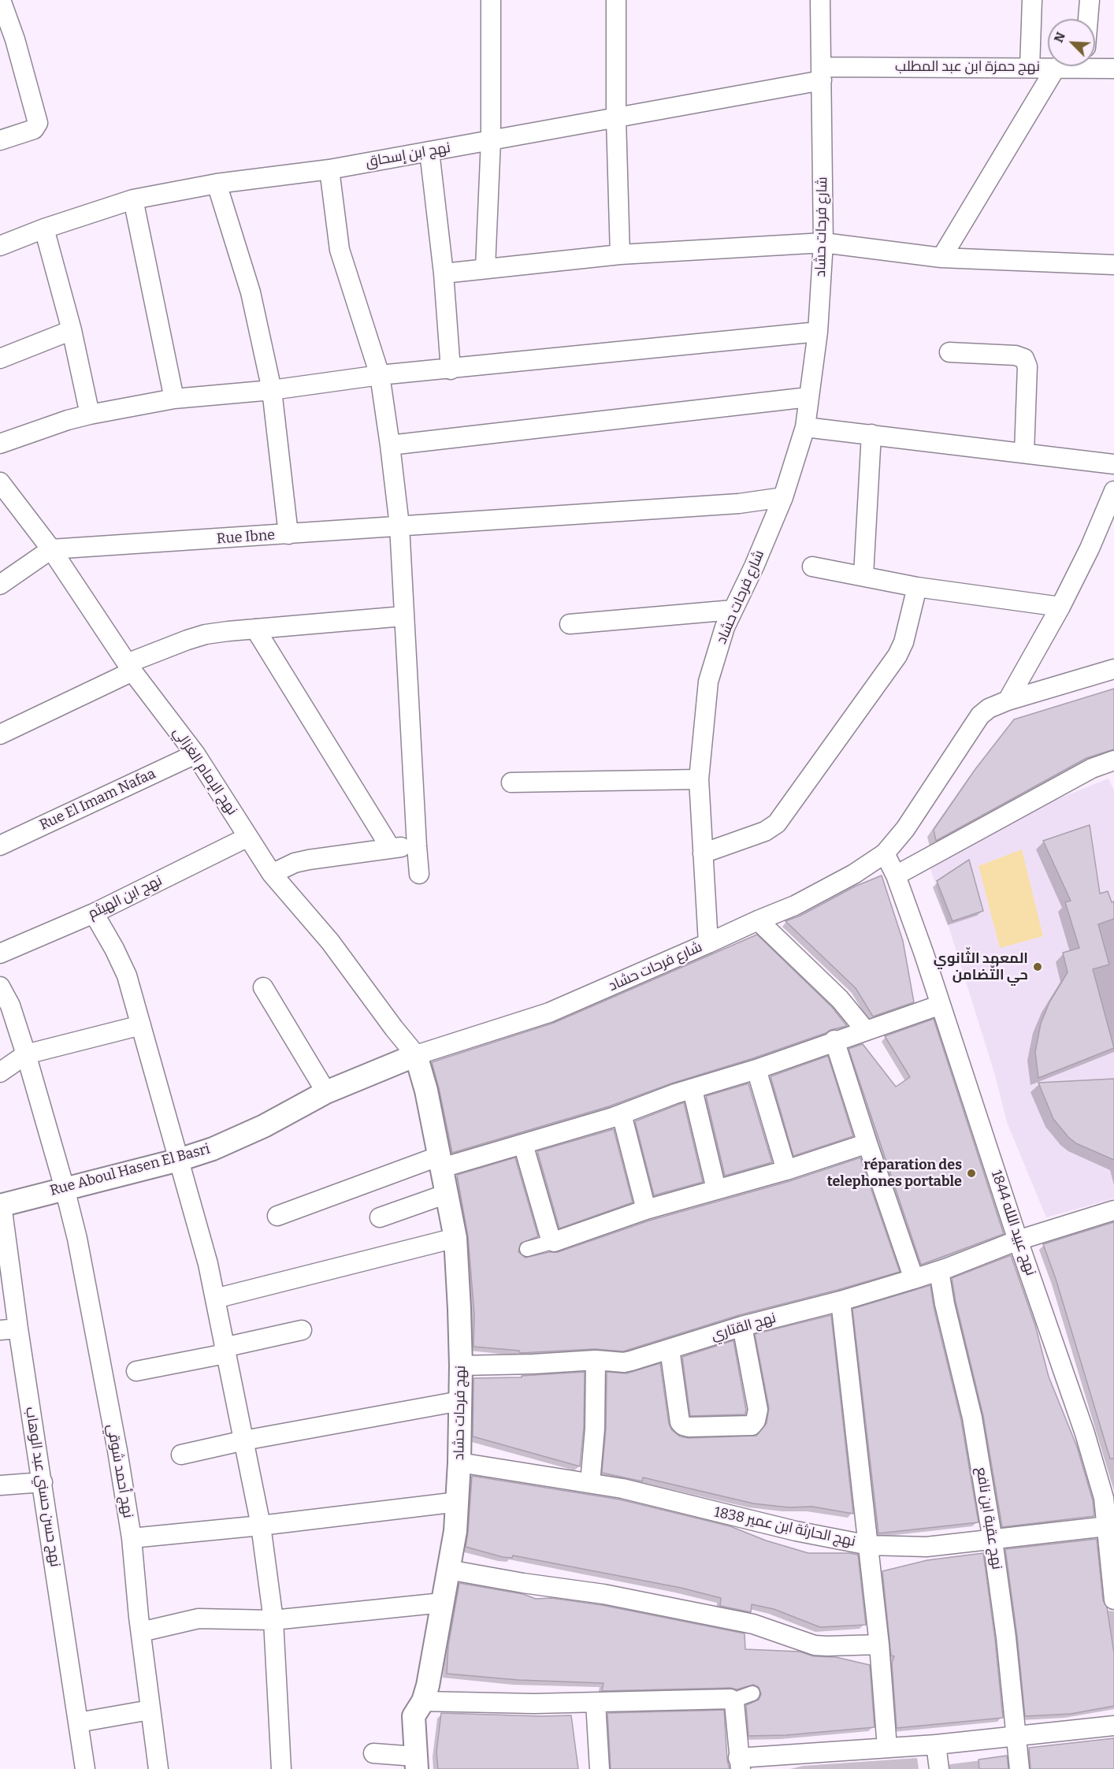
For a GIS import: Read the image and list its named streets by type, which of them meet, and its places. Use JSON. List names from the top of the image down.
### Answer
{
  "streets": {
    "street": [
      "نهج حمزة ابن عبد المطلب",
      "نهج ابن إسحاق",
      "شارع فرحات حشاد",
      "Rue Ibne",
      "نهج الإمام الغزالي",
      "Rue El Imam Nafaa",
      "نهج ابن الهيثم",
      "Rue Aboul Hasen El Basri",
      "نهج عبيد اللله 1844",
      "نهج القتاري",
      "نهج فرحات حشاد",
      "نهج أحمد شوقي",
      "نهج حسن حسني عبد الوهاب",
      "نهج عقبة ابن نافع",
      "نهج الحارثة ابن عمير 1838"
    ]
  },
  "crossings": [
    ["نهج حمزة ابن عبد المطلب", "نهج ابن إسحاق"],
    ["نهج حمزة ابن عبد المطلب", "شارع فرحات حشاد"],
    ["نهج ابن إسحاق", "شارع فرحات حشاد"],
    ["شارع فرحات حشاد", "Rue Ibne"],
    ["شارع فرحات حشاد", "نهج الإمام الغزالي"],
    ["شارع فرحات حشاد", "Rue Aboul Hasen El Basri"],
    ["شارع فرحات حشاد", "نهج فرحات حشاد"],
    ["Rue Ibne", "نهج الإمام الغزالي"],
    ["نهج الإمام الغزالي", "Rue El Imam Nafaa"],
    ["نهج الإمام الغزالي", "نهج ابن الهيثم"],
    ["نهج الإمام الغزالي", "Rue Aboul Hasen El Basri"],
    ["نهج الإمام الغزالي", "نهج فرحات حشاد"],
    ["Rue Aboul Hasen El Basri", "نهج فرحات حشاد"],
    ["Rue Aboul Hasen El Basri", "نهج أحمد شوقي"],
    ["Rue Aboul Hasen El Basri", "نهج حسن حسني عبد الوهاب"],
    ["نهج عبيد اللله 1844", "نهج القتاري"],
    ["نهج عبيد اللله 1844", "نهج الحارثة ابن عمير 1838"],
    ["نهج القتاري", "نهج فرحات حشاد"],
    ["نهج القتاري", "نهج عقبة ابن نافع"],
    ["نهج فرحات حشاد", "نهج الحارثة ابن عمير 1838"],
    ["نهج عقبة ابن نافع", "نهج الحارثة ابن عمير 1838"]
  ],
  "places": ["المعهد الثّانوي حي التّضامن", "réparation des telephones portable"],
  "north": "top left"
}
